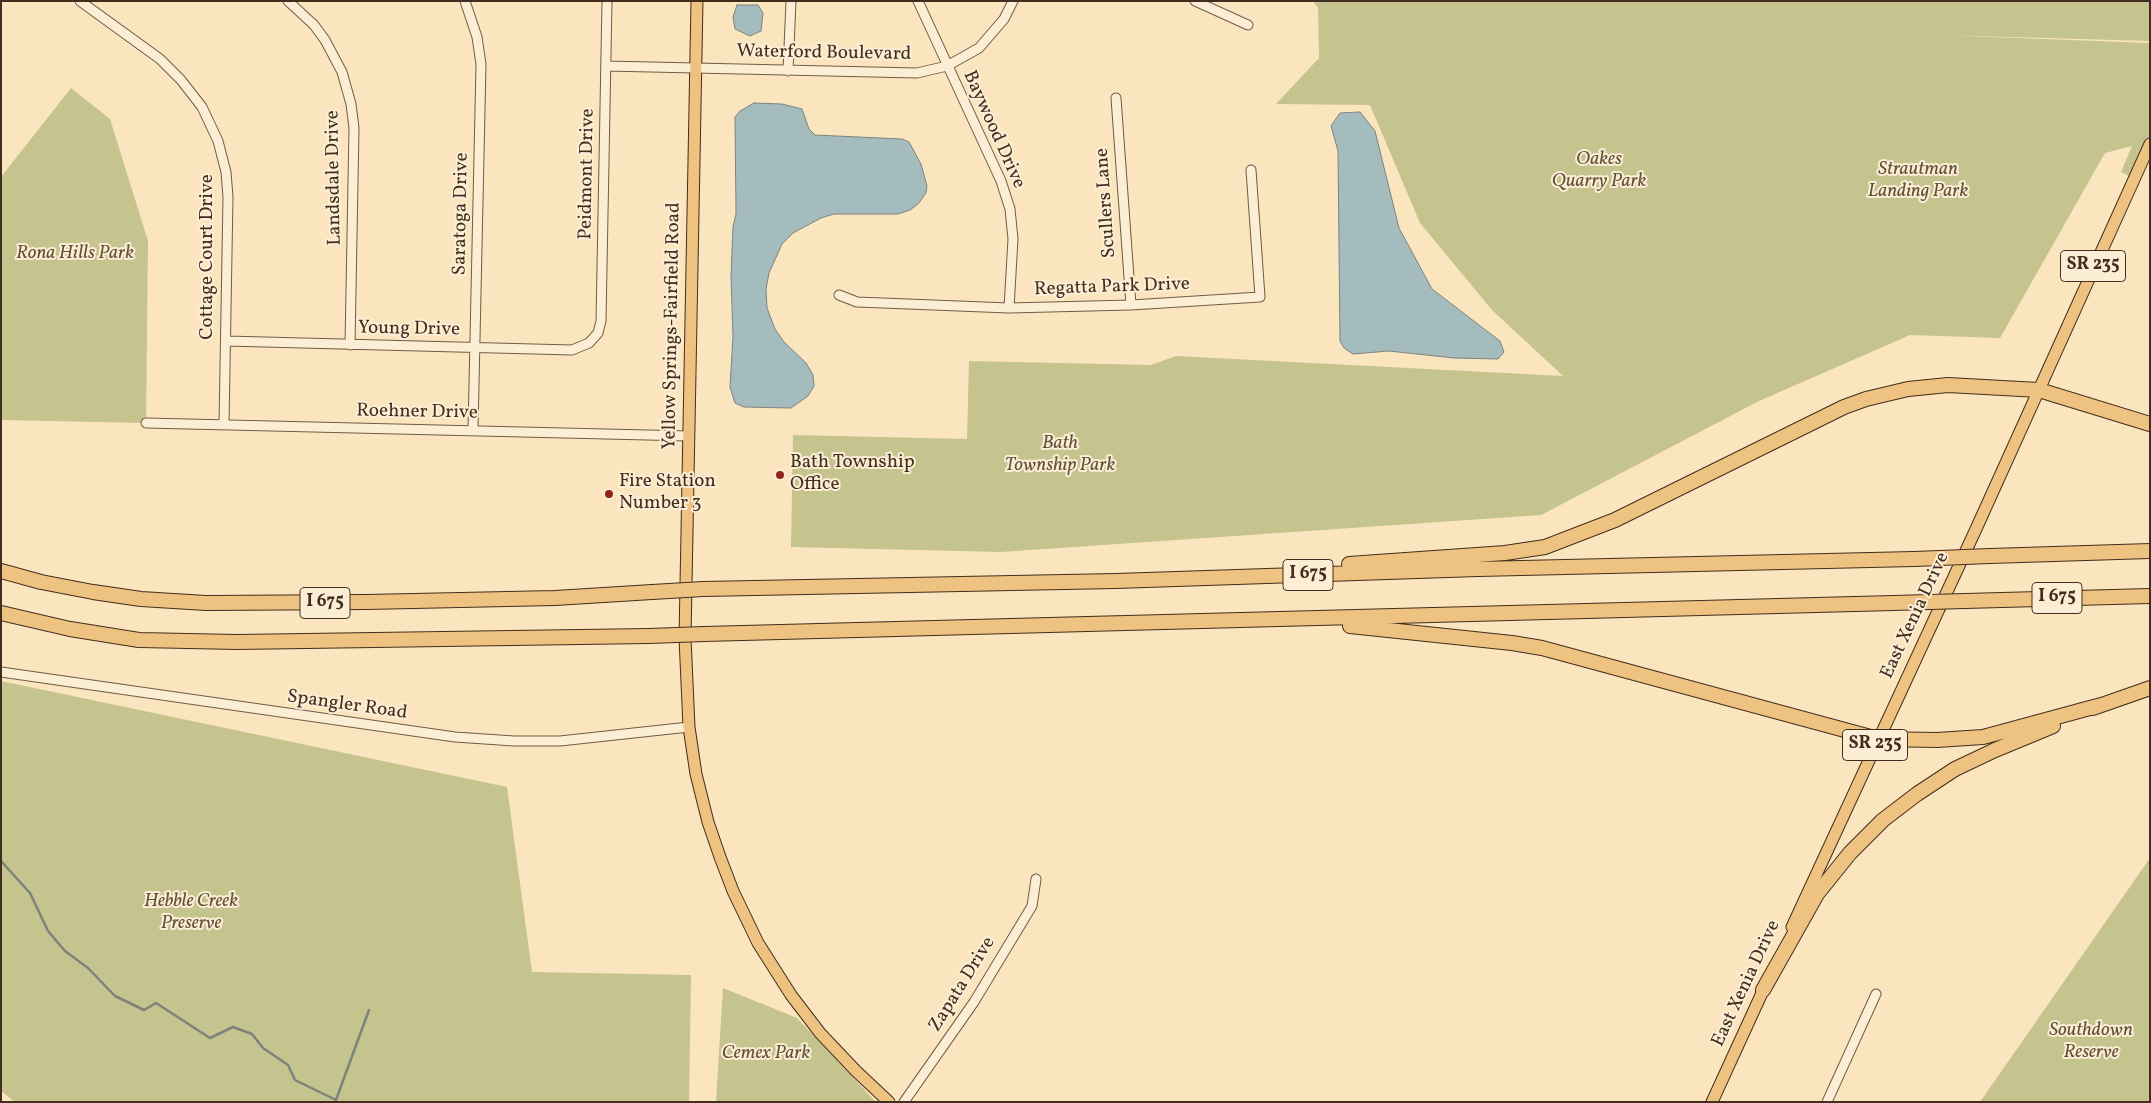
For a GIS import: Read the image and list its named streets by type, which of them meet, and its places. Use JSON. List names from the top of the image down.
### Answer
{
  "streets": {
    "highway": ["I 675"],
    "main road": ["SR 235", "Yellow Springs-Fairfield Road", "East Xenia Drive"],
    "street": [
      "Waterford Boulevard",
      "Baywood Drive",
      "Peidmont Drive",
      "Landsdale Drive",
      "Scullers Lane",
      "Saratoga Drive",
      "Cottage Court Drive",
      "Regatta Park Drive",
      "Young Drive",
      "Roehner Drive",
      "Spangler Road",
      "Zapata Drive"
    ]
  },
  "crossings": [
    ["Waterford Boulevard", "Baywood Drive"],
    ["Waterford Boulevard", "Peidmont Drive"],
    ["Waterford Boulevard", "Yellow Springs-Fairfield Road"],
    ["Baywood Drive", "Regatta Park Drive"],
    ["Peidmont Drive", "Young Drive"],
    ["Landsdale Drive", "Young Drive"],
    ["Scullers Lane", "Regatta Park Drive"],
    ["Saratoga Drive", "Young Drive"],
    ["Saratoga Drive", "Roehner Drive"],
    ["Cottage Court Drive", "Young Drive"],
    ["Cottage Court Drive", "Roehner Drive"],
    ["Yellow Springs-Fairfield Road", "Roehner Drive"],
    ["Yellow Springs-Fairfield Road", "Spangler Road"]
  ],
  "parks": [
    "Oakes Quarry Park",
    "Strautman Landing Park",
    "Rona Hills Park",
    "Bath Township Park",
    "Hebble Creek Preserve",
    "Southdown Reserve",
    "Cemex Park"
  ],
  "places": ["Bath Township Office", "Fire Station Number 3"]
}
